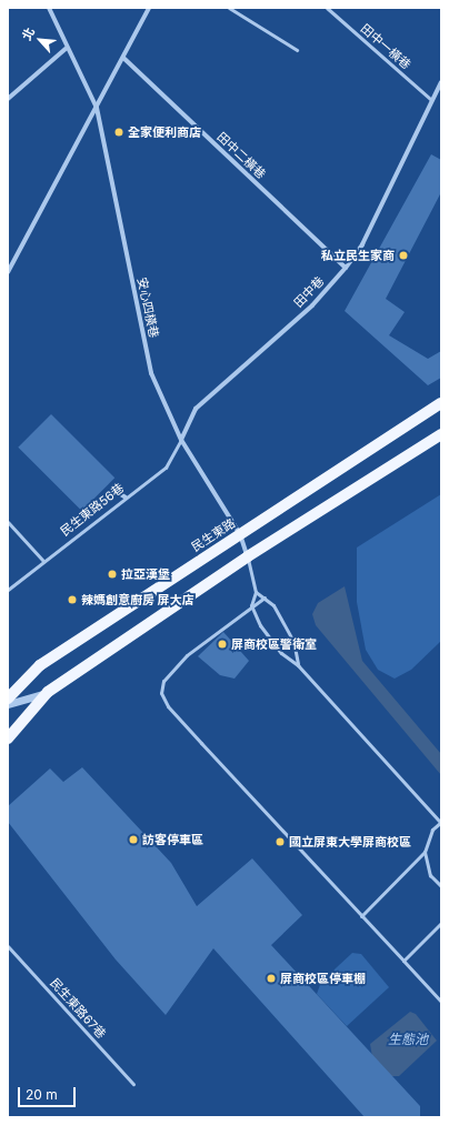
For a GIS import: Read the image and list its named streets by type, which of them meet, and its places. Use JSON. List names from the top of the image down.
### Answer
{
  "streets": {
    "main road": ["民生東路"],
    "street": ["田中二橫巷", "田中巷", "安心四橫巷"],
    "lane": ["田中一橫巷", "民生東路56巷", "民生東路67巷"]
  },
  "crossings": [
    ["田中一橫巷", "田中巷"],
    ["田中二橫巷", "田中巷"],
    ["田中巷", "安心四橫巷"],
    ["田中巷", "民生東路56巷"],
    ["安心四橫巷", "民生東路56巷"],
    ["安心四橫巷", "民生東路"]
  ],
  "water": ["生態池"],
  "places": [
    "全家便利商店",
    "私立民生家商",
    "拉亞漢堡",
    "辣媽創意廚房 屏大店",
    "屏商校區警衛室",
    "訪客停車區",
    "國立屏東大學屏商校區",
    "屏商校區停車棚"
  ],
  "scale_bar": "20 m",
  "north": "top left"
}
